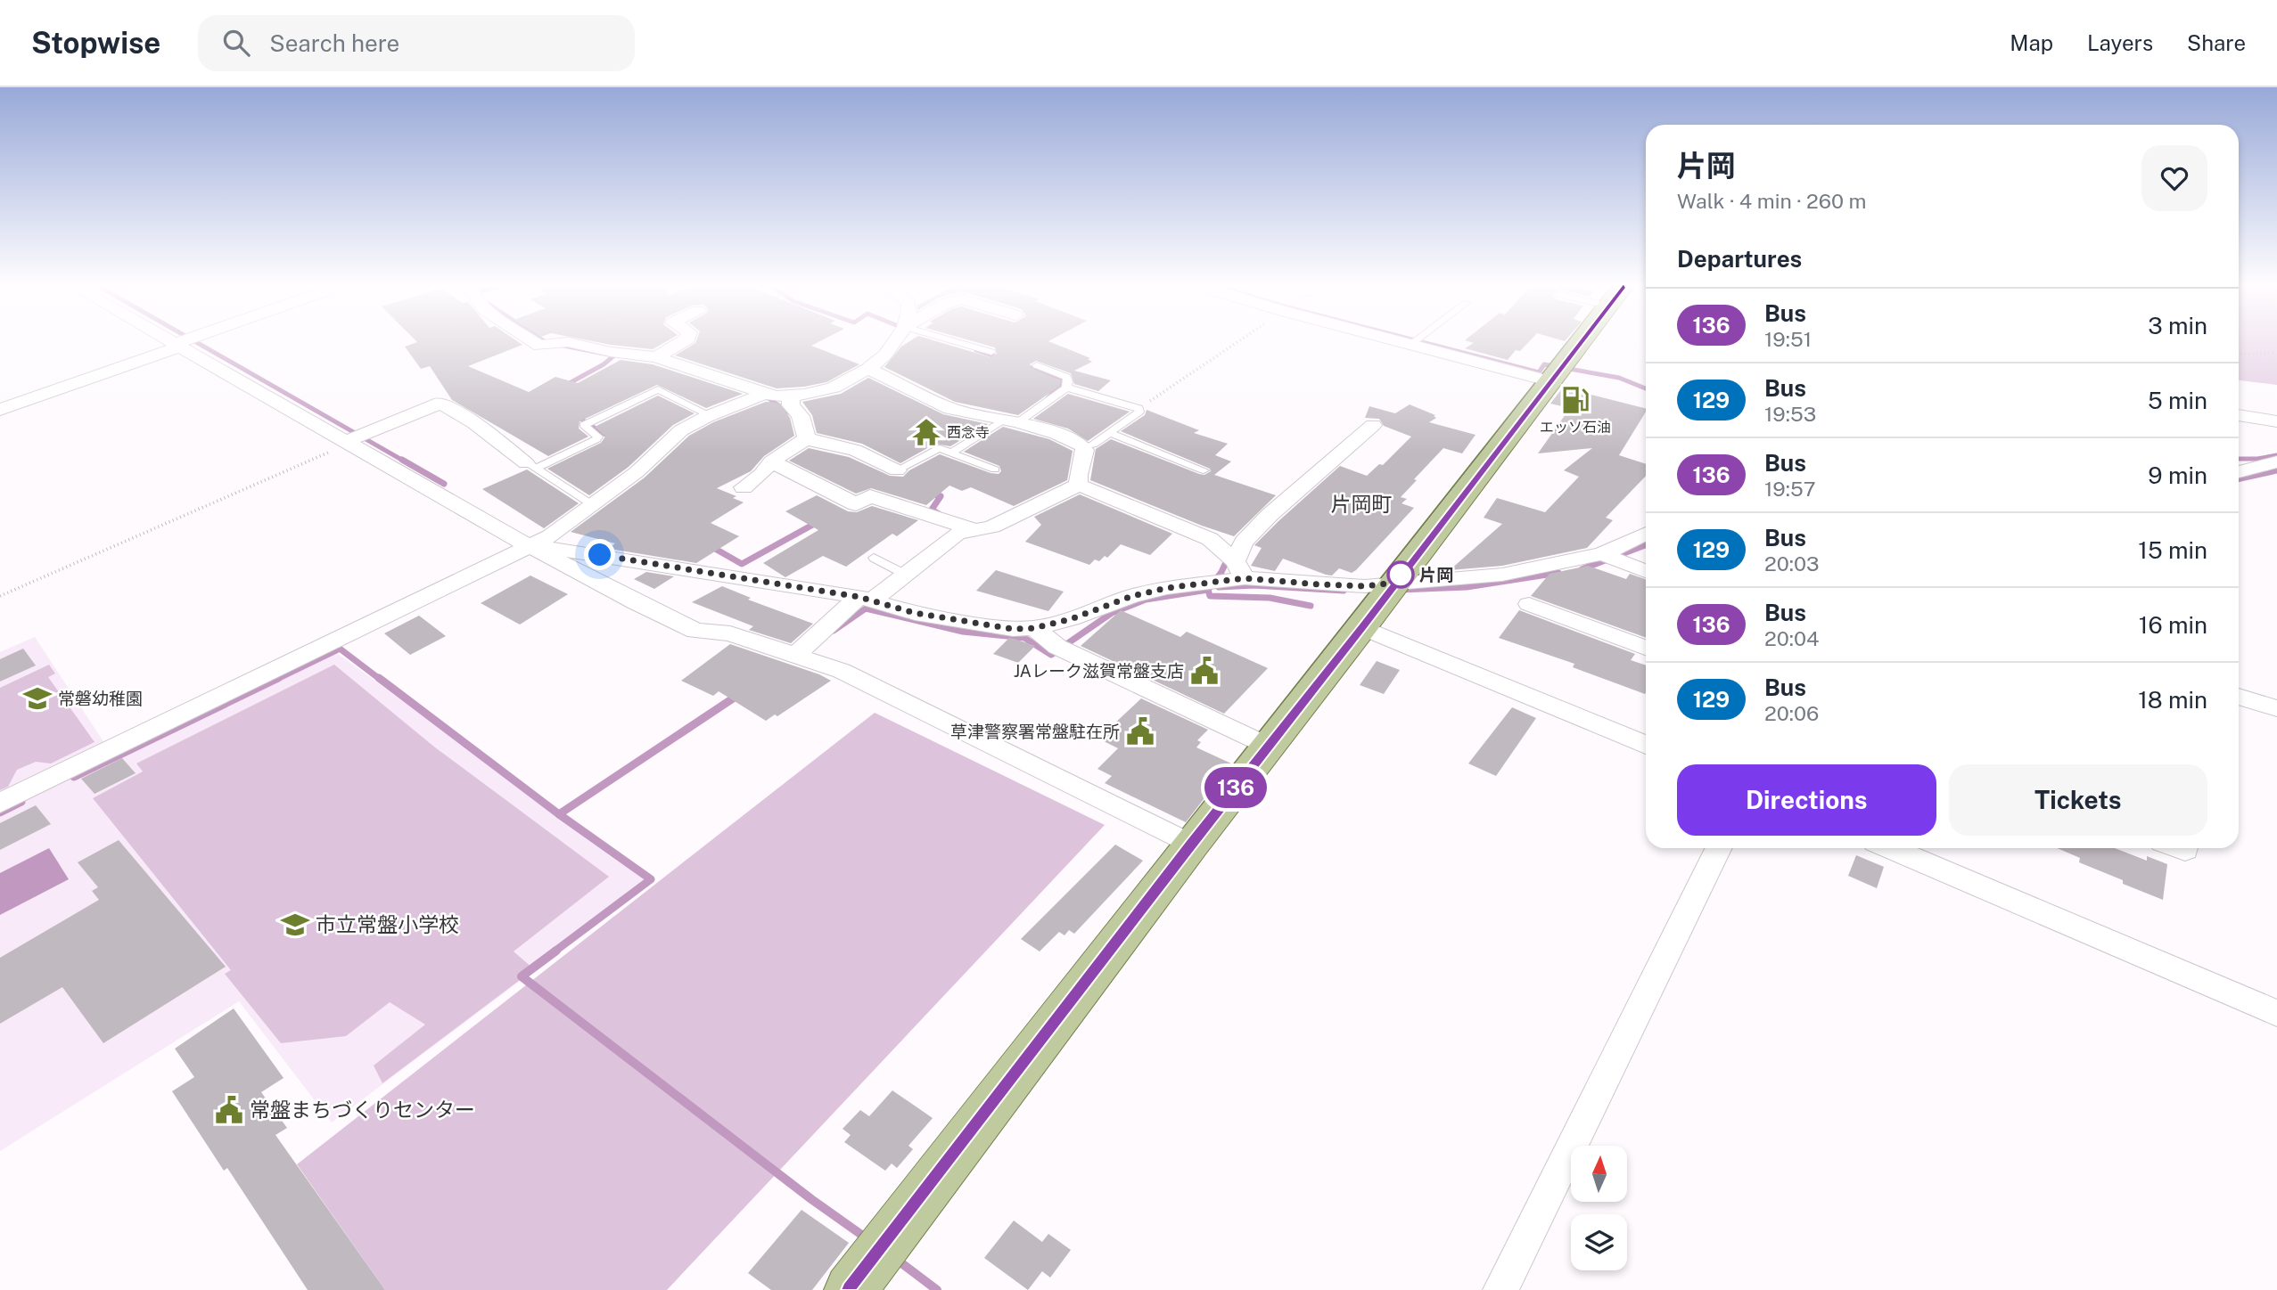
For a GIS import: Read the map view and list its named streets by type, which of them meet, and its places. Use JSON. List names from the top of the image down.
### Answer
{
  "districts": ["片岡町"],
  "places": {
    "fuel station": ["エッソ石油"],
    "temple": ["西念寺"],
    "other": ["片岡"],
    "public building": ["JAレーク滋賀常盤支店", "草津警察署常盤駐在所", "常盤まちづくりセンター"],
    "school or university": ["常磐幼稚園", "市立常盤小学校"]
  },
  "lines": ["bus line 136"],
  "north": "top",
  "page": {
    "header": "Stopwise",
    "search": "Search here",
    "nav": ["Map", "Layers", "Share"],
    "on_map": "136",
    "heading": [
      ["片岡", "Walk · 4 min · 260 m"],
      "Departures"
    ],
    "list": [
      {
        "mark": "136",
        "name": "Bus",
        "note": "19:51",
        "value": "3 min"
      },
      {
        "mark": "129",
        "name": "Bus",
        "note": "19:53",
        "value": "5 min"
      },
      {
        "mark": "136",
        "name": "Bus",
        "note": "19:57",
        "value": "9 min"
      },
      {
        "mark": "129",
        "name": "Bus",
        "note": "20:03",
        "value": "15 min"
      },
      {
        "mark": "136",
        "name": "Bus",
        "note": "20:04",
        "value": "16 min"
      },
      {
        "mark": "129",
        "name": "Bus",
        "note": "20:06",
        "value": "18 min"
      }
    ],
    "buttons": ["Directions", "Tickets"]
  }
}
